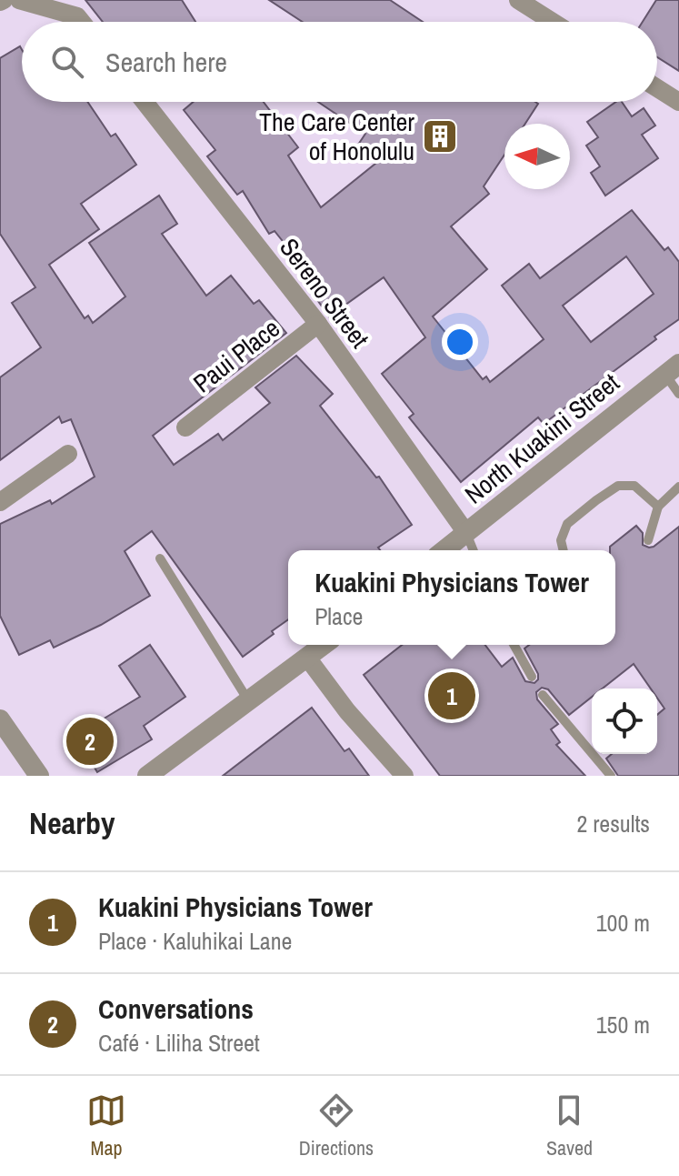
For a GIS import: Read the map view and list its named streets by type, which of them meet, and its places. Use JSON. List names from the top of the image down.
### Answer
{
  "streets": {
    "street": ["Sereno Street", "Paui Place", "North Kuakini Street"]
  },
  "crossings": [
    ["Sereno Street", "Paui Place"],
    ["Sereno Street", "North Kuakini Street"]
  ],
  "places": {
    "building": ["The Care Center of Honolulu"]
  },
  "north": "left",
  "page": {
    "search": "Search here",
    "popup": ["Kuakini Physicians Tower", "Place"],
    "pins": ["1", "2"],
    "heading": ["Nearby", "2 results"],
    "list": [
      {
        "mark": "1",
        "name": "Kuakini Physicians Tower",
        "note": "Place · Kaluhikai Lane",
        "value": "100 m"
      },
      {
        "mark": "2",
        "name": "Conversations",
        "note": "Café · Liliha Street",
        "value": "150 m"
      }
    ],
    "nav": ["Map", "Directions", "Saved"]
  }
}
